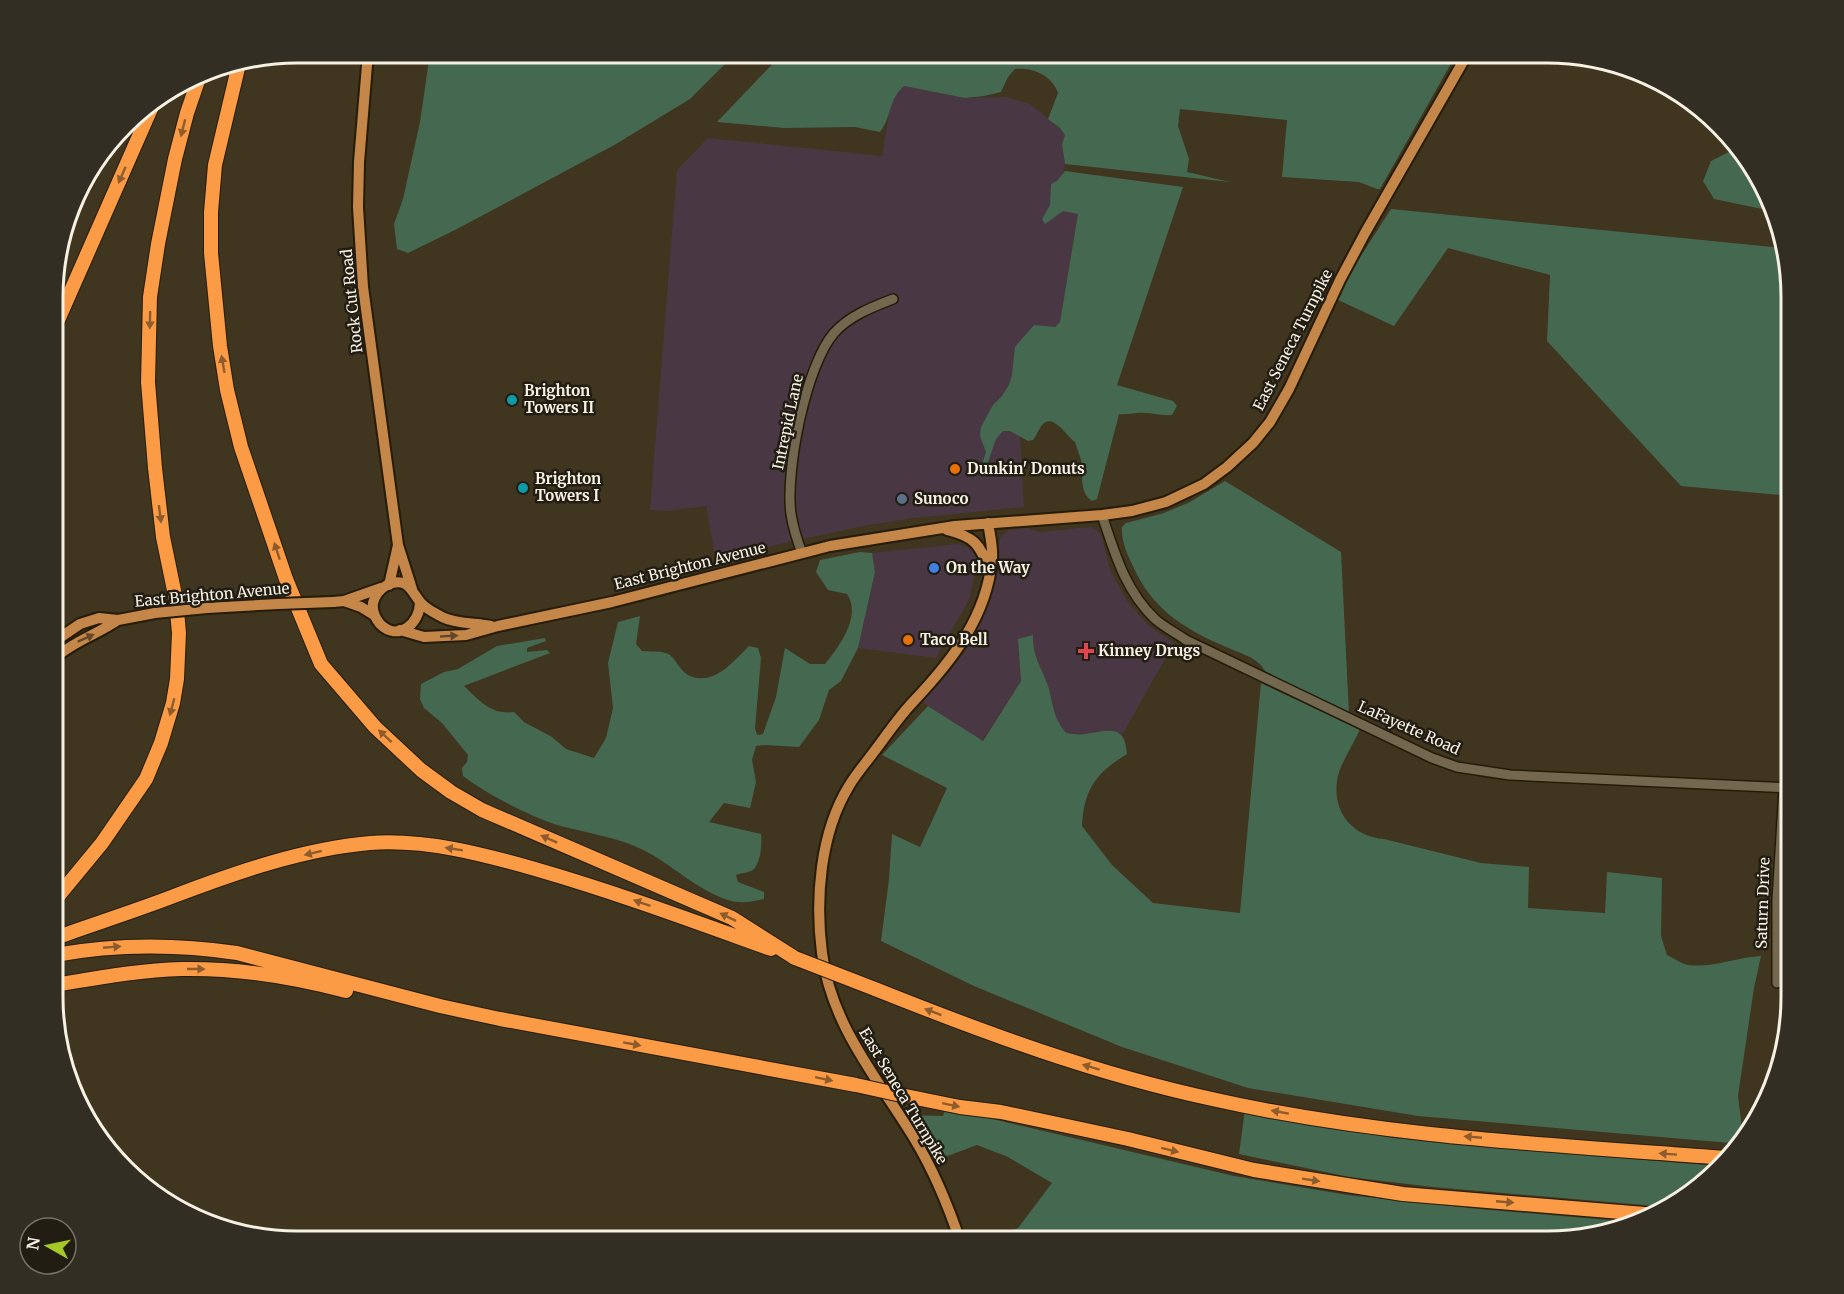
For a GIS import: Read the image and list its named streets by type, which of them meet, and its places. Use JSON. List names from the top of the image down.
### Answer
{
  "streets": {
    "main road": ["Rock Cut Road", "East Seneca Turnpike", "East Brighton Avenue"],
    "street": ["Intrepid Lane", "LaFayette Road", "Saturn Drive"]
  },
  "crossings": [
    ["Rock Cut Road", "East Brighton Avenue"],
    ["East Seneca Turnpike", "East Brighton Avenue"],
    ["East Seneca Turnpike", "LaFayette Road"],
    ["Intrepid Lane", "East Brighton Avenue"]
  ],
  "places": {
    "other": [
      "Brighton Towers II",
      "Dunkin' Donuts",
      "Brighton Towers I",
      "Sunoco",
      "On the Way",
      "Taco Bell"
    ],
    "health": ["Kinney Drugs"]
  },
  "north": "left"
}
